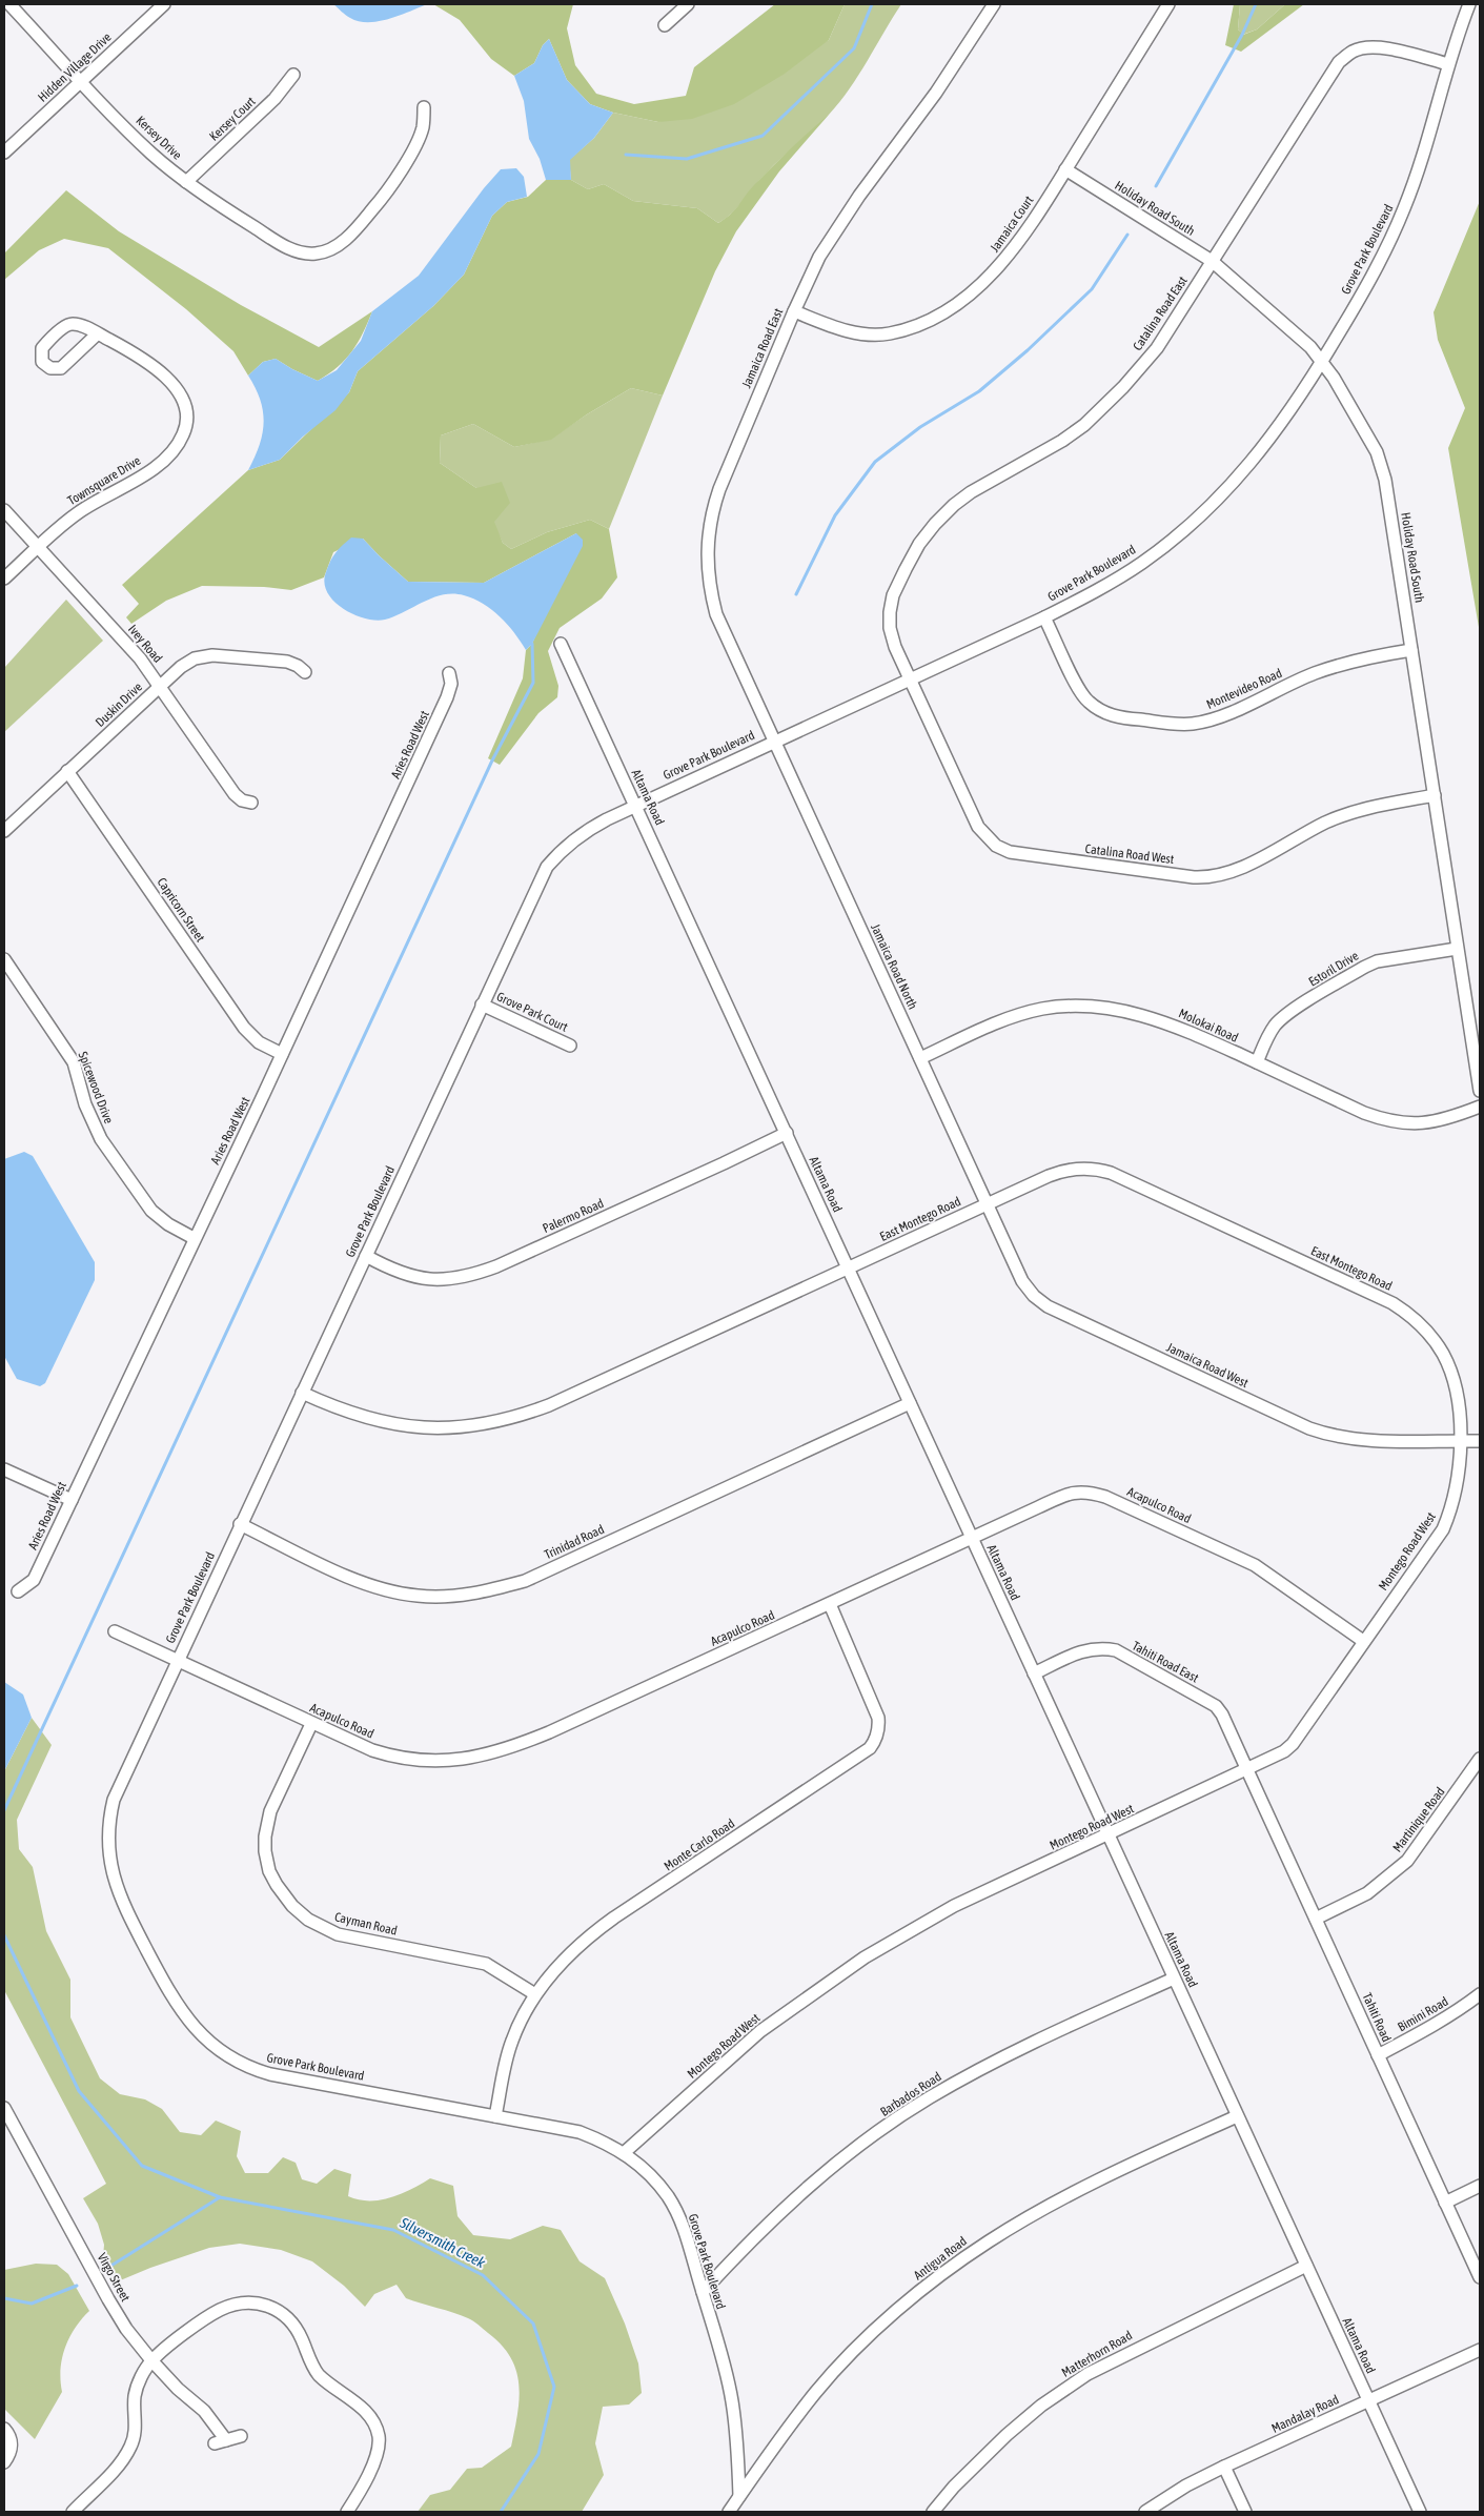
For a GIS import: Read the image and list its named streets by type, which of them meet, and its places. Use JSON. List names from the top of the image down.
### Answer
{
  "streets": {
    "street": [
      "Hidden Village Drive",
      "Kersey Court",
      "Kersey Drive",
      "Holiday Road South",
      "Jamaica Court",
      "Grove Park Boulevard",
      "Catalina Road East",
      "Jamaica Road East",
      "Townsquare Drive",
      "Ivey Road",
      "Montevideo Road",
      "Duskin Drive",
      "Aries Road West",
      "Altama Road",
      "Catalina Road West",
      "Capricorn Street",
      "Jamaica Road North",
      "Estoril Drive",
      "Grove Park Court",
      "Molokai Road",
      "Spicewood Drive",
      "Palermo Road",
      "East Montego Road",
      "Jamaica Road West",
      "Acapulco Road",
      "Trinidad Road",
      "Montego Road West",
      "Tahiti Road East",
      "Martinique Road",
      "Monte Carlo Road",
      "Cayman Road",
      "Bimini Road",
      "Tahiti Road",
      "Barbados Road",
      "Antigua Road",
      "Virgo Street",
      "Matterhorn Road",
      "Mandalay Road"
    ]
  },
  "crossings": [
    ["Hidden Village Drive", "Kersey Drive"],
    ["Kersey Court", "Kersey Drive"],
    ["Holiday Road South", "Jamaica Court"],
    ["Holiday Road South", "Grove Park Boulevard"],
    ["Holiday Road South", "Catalina Road East"],
    ["Holiday Road South", "Montevideo Road"],
    ["Holiday Road South", "Catalina Road West"],
    ["Holiday Road South", "Estoril Drive"],
    ["Jamaica Court", "Jamaica Road East"],
    ["Grove Park Boulevard", "Catalina Road East"],
    ["Grove Park Boulevard", "Jamaica Road East"],
    ["Grove Park Boulevard", "Montevideo Road"],
    ["Grove Park Boulevard", "Altama Road"],
    ["Grove Park Boulevard", "Catalina Road West"],
    ["Grove Park Boulevard", "Jamaica Road North"],
    ["Grove Park Boulevard", "Grove Park Court"],
    ["Grove Park Boulevard", "Palermo Road"],
    ["Grove Park Boulevard", "East Montego Road"],
    ["Grove Park Boulevard", "Acapulco Road"],
    ["Grove Park Boulevard", "Trinidad Road"],
    ["Grove Park Boulevard", "Montego Road West"],
    ["Grove Park Boulevard", "Monte Carlo Road"],
    ["Grove Park Boulevard", "Barbados Road"],
    ["Grove Park Boulevard", "Antigua Road"],
    ["Catalina Road East", "Catalina Road West"],
    ["Jamaica Road East", "Jamaica Road North"],
    ["Townsquare Drive", "Ivey Road"],
    ["Ivey Road", "Duskin Drive"],
    ["Duskin Drive", "Capricorn Street"],
    ["Aries Road West", "Capricorn Street"],
    ["Aries Road West", "Spicewood Drive"],
    ["Altama Road", "Palermo Road"],
    ["Altama Road", "East Montego Road"],
    ["Altama Road", "Acapulco Road"],
    ["Altama Road", "Trinidad Road"],
    ["Altama Road", "Montego Road West"],
    ["Altama Road", "Tahiti Road East"],
    ["Altama Road", "Barbados Road"],
    ["Altama Road", "Antigua Road"],
    ["Altama Road", "Matterhorn Road"],
    ["Altama Road", "Mandalay Road"],
    ["Jamaica Road North", "Molokai Road"],
    ["Jamaica Road North", "East Montego Road"],
    ["Jamaica Road North", "Jamaica Road West"],
    ["Estoril Drive", "Molokai Road"],
    ["East Montego Road", "Jamaica Road West"],
    ["East Montego Road", "Montego Road West"],
    ["Jamaica Road West", "Montego Road West"],
    ["Acapulco Road", "Montego Road West"],
    ["Acapulco Road", "Monte Carlo Road"],
    ["Acapulco Road", "Cayman Road"],
    ["Montego Road West", "Tahiti Road East"],
    ["Montego Road West", "Tahiti Road"],
    ["Tahiti Road East", "Tahiti Road"],
    ["Martinique Road", "Tahiti Road"],
    ["Monte Carlo Road", "Cayman Road"],
    ["Bimini Road", "Tahiti Road"]
  ],
  "water": ["Silversmith Creek"]
}
